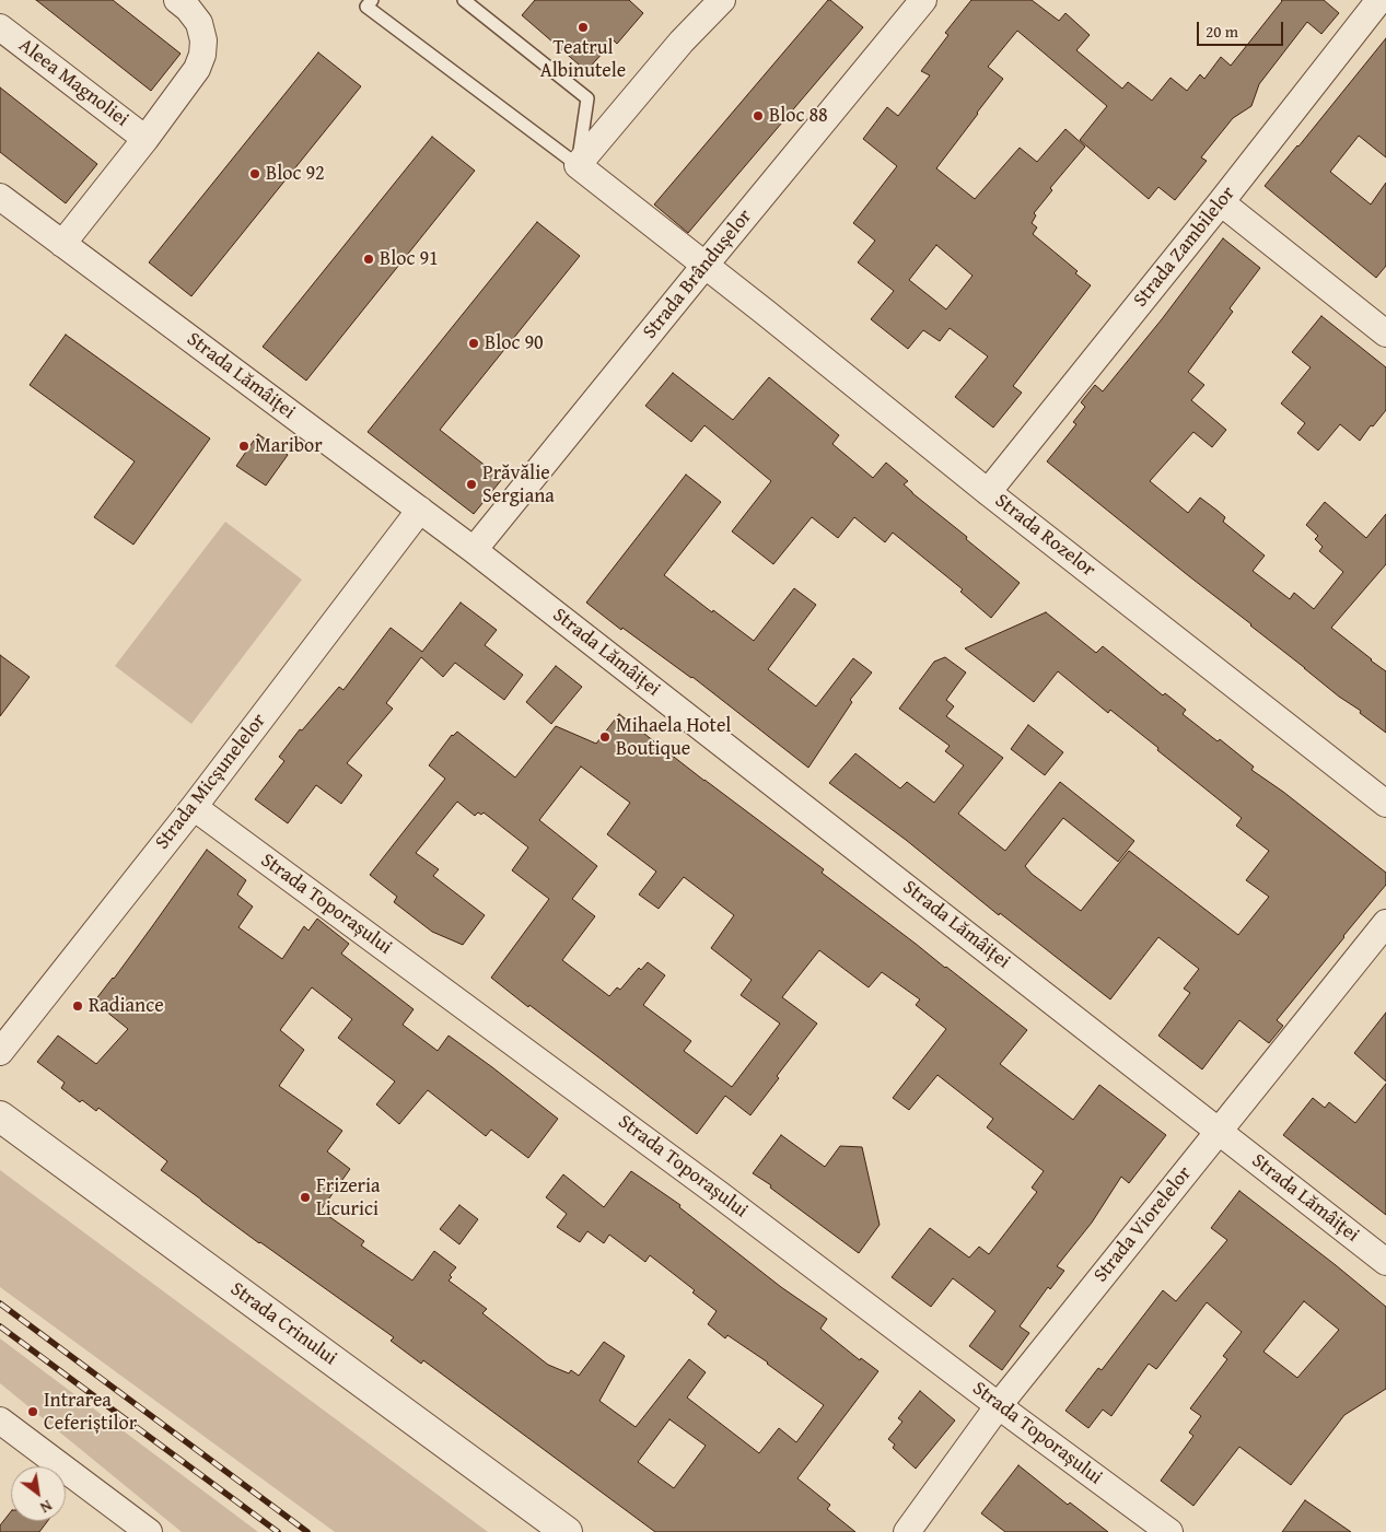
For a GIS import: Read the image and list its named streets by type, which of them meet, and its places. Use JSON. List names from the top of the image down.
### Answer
{
  "streets": {
    "street": [
      "Aleea Magnoliei",
      "Strada Zambilelor",
      "Strada Brândușelor",
      "Strada Lămâiței",
      "Strada Rozelor",
      "Strada Micșunelelor",
      "Strada Toporașului",
      "Strada Viorelelor",
      "Strada Crinului"
    ]
  },
  "crossings": [
    ["Aleea Magnoliei", "Strada Lămâiței"],
    ["Strada Zambilelor", "Strada Rozelor"],
    ["Strada Brândușelor", "Strada Lămâiței"],
    ["Strada Brândușelor", "Strada Rozelor"],
    ["Strada Lămâiței", "Strada Micșunelelor"],
    ["Strada Lămâiței", "Strada Viorelelor"],
    ["Strada Micșunelelor", "Strada Toporașului"],
    ["Strada Toporașului", "Strada Viorelelor"]
  ],
  "places": [
    "Teatrul Albinutele",
    "Bloc 88",
    "Bloc 92",
    "Bloc 91",
    "Bloc 90",
    "Maribor",
    "Prăvălie Sergiana",
    "Mihaela Hotel Boutique",
    "Radiance",
    "Frizeria Licurici",
    "Intrarea Ceferiștilor"
  ],
  "scale_bar": "20 m",
  "north": "bottom right"
}
